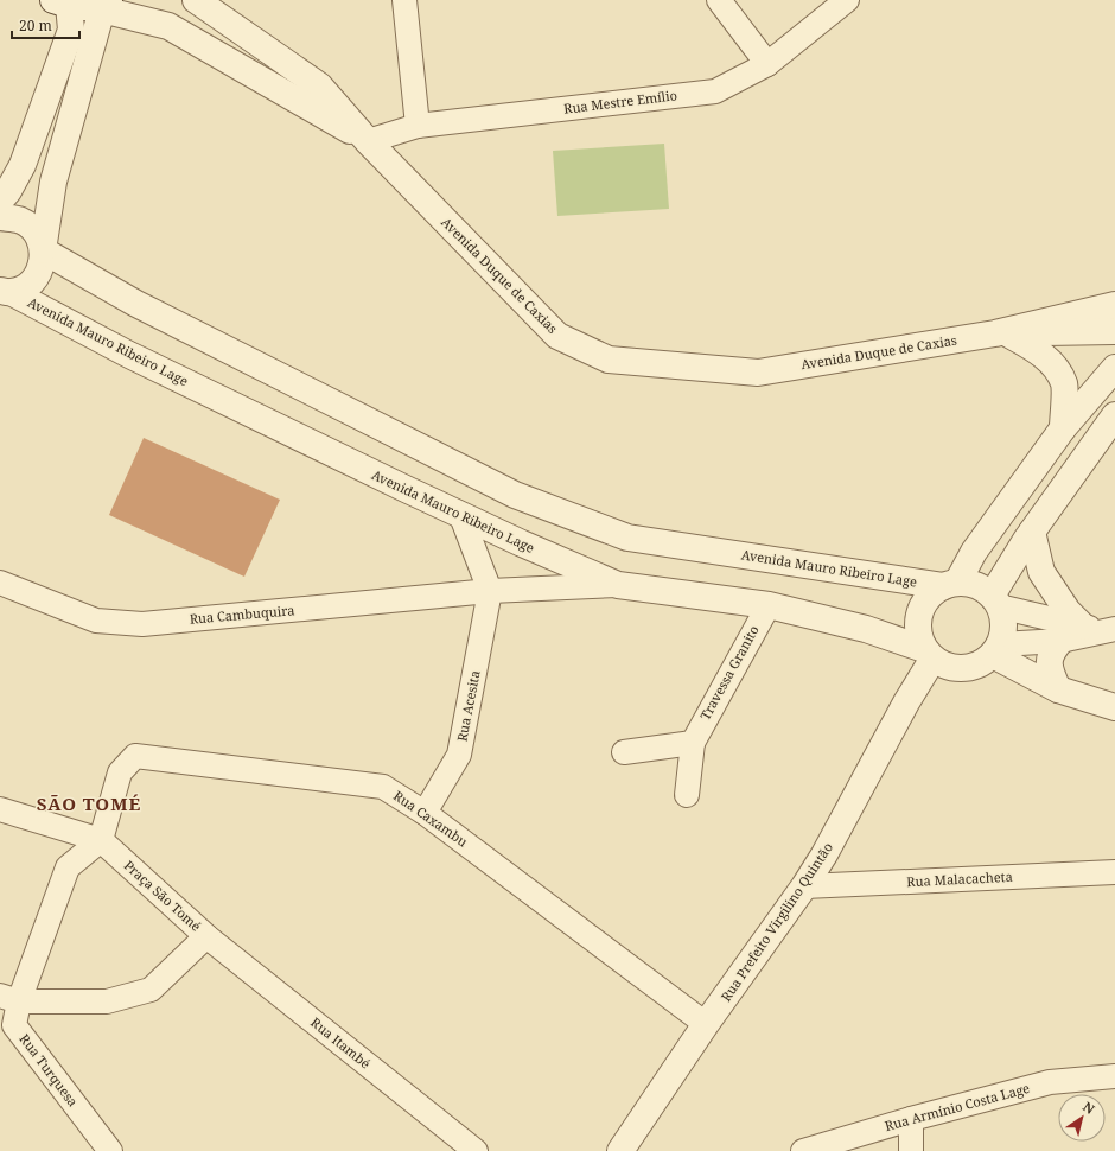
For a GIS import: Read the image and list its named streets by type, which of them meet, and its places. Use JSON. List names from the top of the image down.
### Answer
{
  "streets": {
    "street": [
      "Rua Mestre Emílio",
      "Avenida Duque de Caxias",
      "Avenida Mauro Ribeiro Lage",
      "Rua Cambuquira",
      "Travessa Granito",
      "Rua Acesita",
      "Rua Caxambu",
      "Rua Malacacheta",
      "Praça São Tomé",
      "Rua Prefeito Virgilino Quintão",
      "Rua Itambé",
      "Rua Turquesa",
      "Rua Armínio Costa Lage"
    ]
  },
  "crossings": [
    ["Rua Mestre Emílio", "Avenida Duque de Caxias"],
    ["Avenida Mauro Ribeiro Lage", "Rua Cambuquira"],
    ["Avenida Mauro Ribeiro Lage", "Travessa Granito"],
    ["Avenida Mauro Ribeiro Lage", "Rua Prefeito Virgilino Quintão"],
    ["Rua Cambuquira", "Rua Acesita"],
    ["Rua Acesita", "Rua Caxambu"],
    ["Rua Caxambu", "Praça São Tomé"],
    ["Rua Caxambu", "Rua Prefeito Virgilino Quintão"],
    ["Rua Malacacheta", "Rua Prefeito Virgilino Quintão"],
    ["Praça São Tomé", "Rua Itambé"],
    ["Praça São Tomé", "Rua Turquesa"]
  ],
  "districts": ["SÃO TOMÉ"],
  "scale_bar": "20 m",
  "north": "top right"
}
